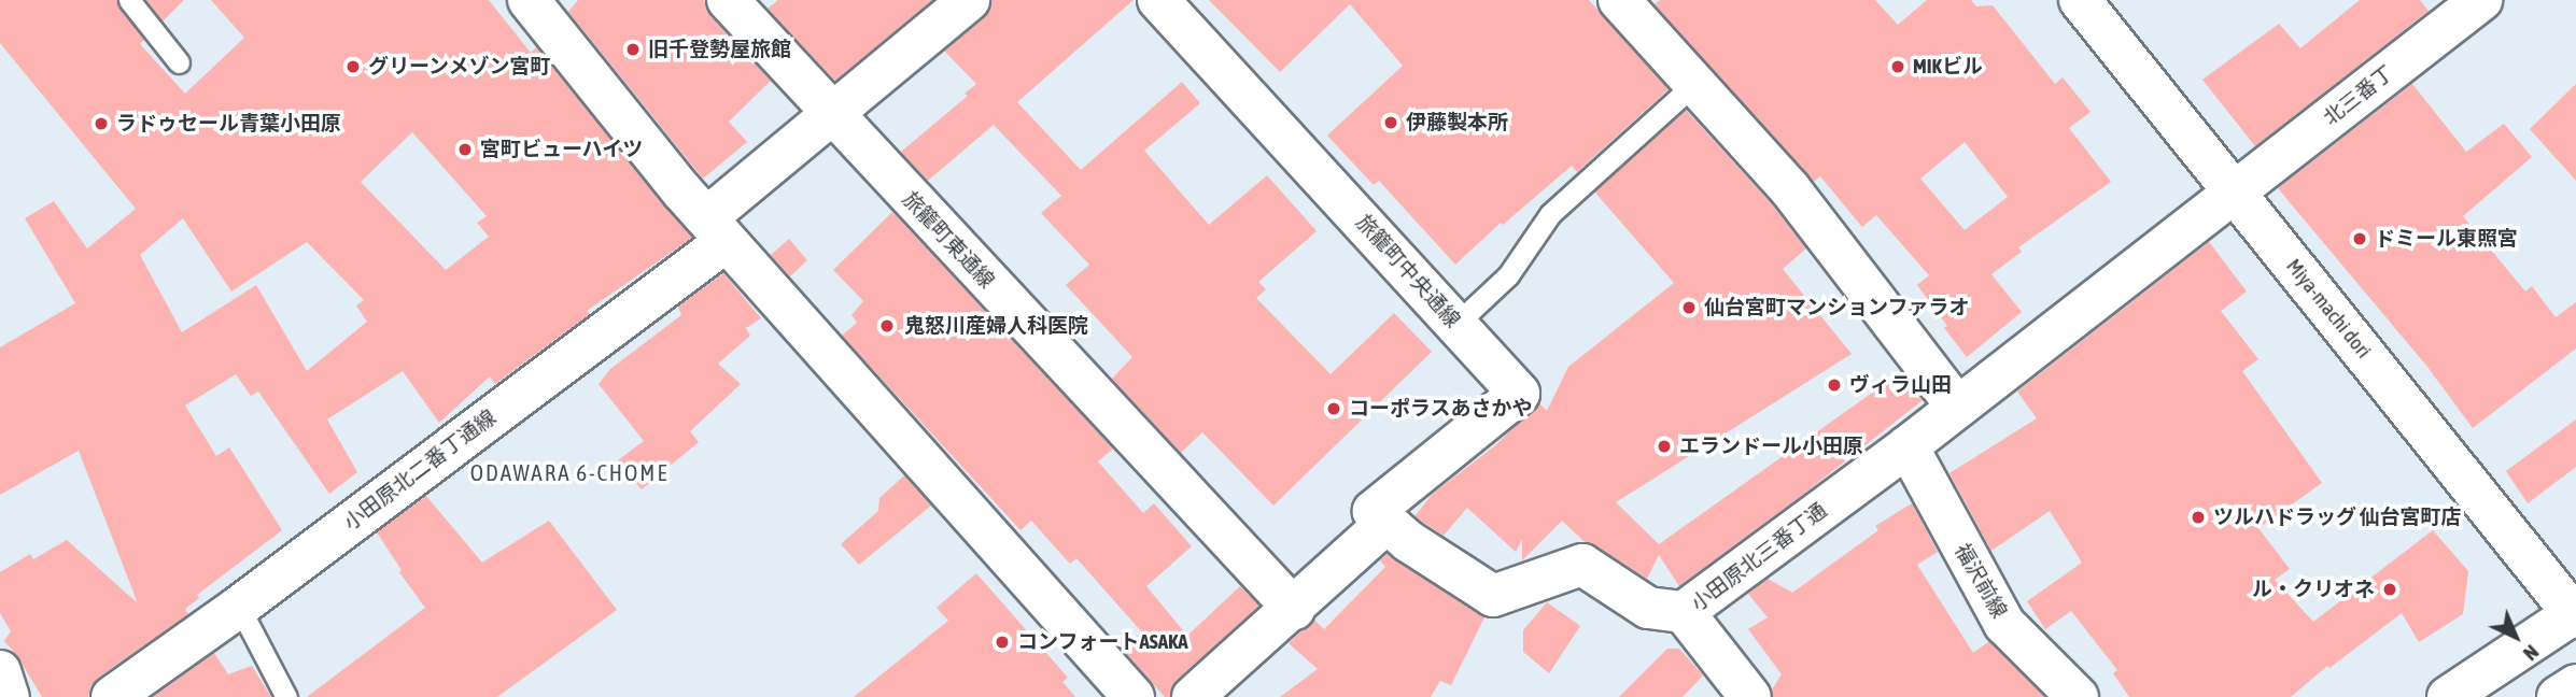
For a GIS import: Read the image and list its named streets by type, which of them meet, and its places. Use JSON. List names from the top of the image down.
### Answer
{
  "streets": {
    "street": [
      "北三番丁",
      "旅籠町東通線",
      "旅籠町中央通線",
      "Miya-machi dori",
      "小田原北二番丁通線",
      "小田原北三番丁通",
      "福沢前線"
    ]
  },
  "crossings": [
    ["北三番丁", "Miya-machi dori"],
    ["北三番丁", "小田原北三番丁通"],
    ["旅籠町東通線", "小田原北二番丁通線"],
    ["旅籠町中央通線", "小田原北三番丁通"],
    ["Miya-machi dori", "小田原北三番丁通"],
    ["小田原北三番丁通", "福沢前線"]
  ],
  "districts": ["ODAWARA 6-CHOME"],
  "places": [
    "旧千登勢屋旅館",
    "グリーンメゾン宮町",
    "MIKビル",
    "伊藤製本所",
    "ラドゥセール青葉小田原",
    "宮町ビューハイツ",
    "ドミール東照宮",
    "仙台宮町マンションファラオ",
    "鬼怒川産婦人科医院",
    "ヴィラ山田",
    "コーポラスあさかや",
    "エランドール小田原",
    "ツルハドラッグ 仙台宮町店",
    "ル・クリオネ",
    "コンフォートASAKA"
  ],
  "north": "bottom right"
}
